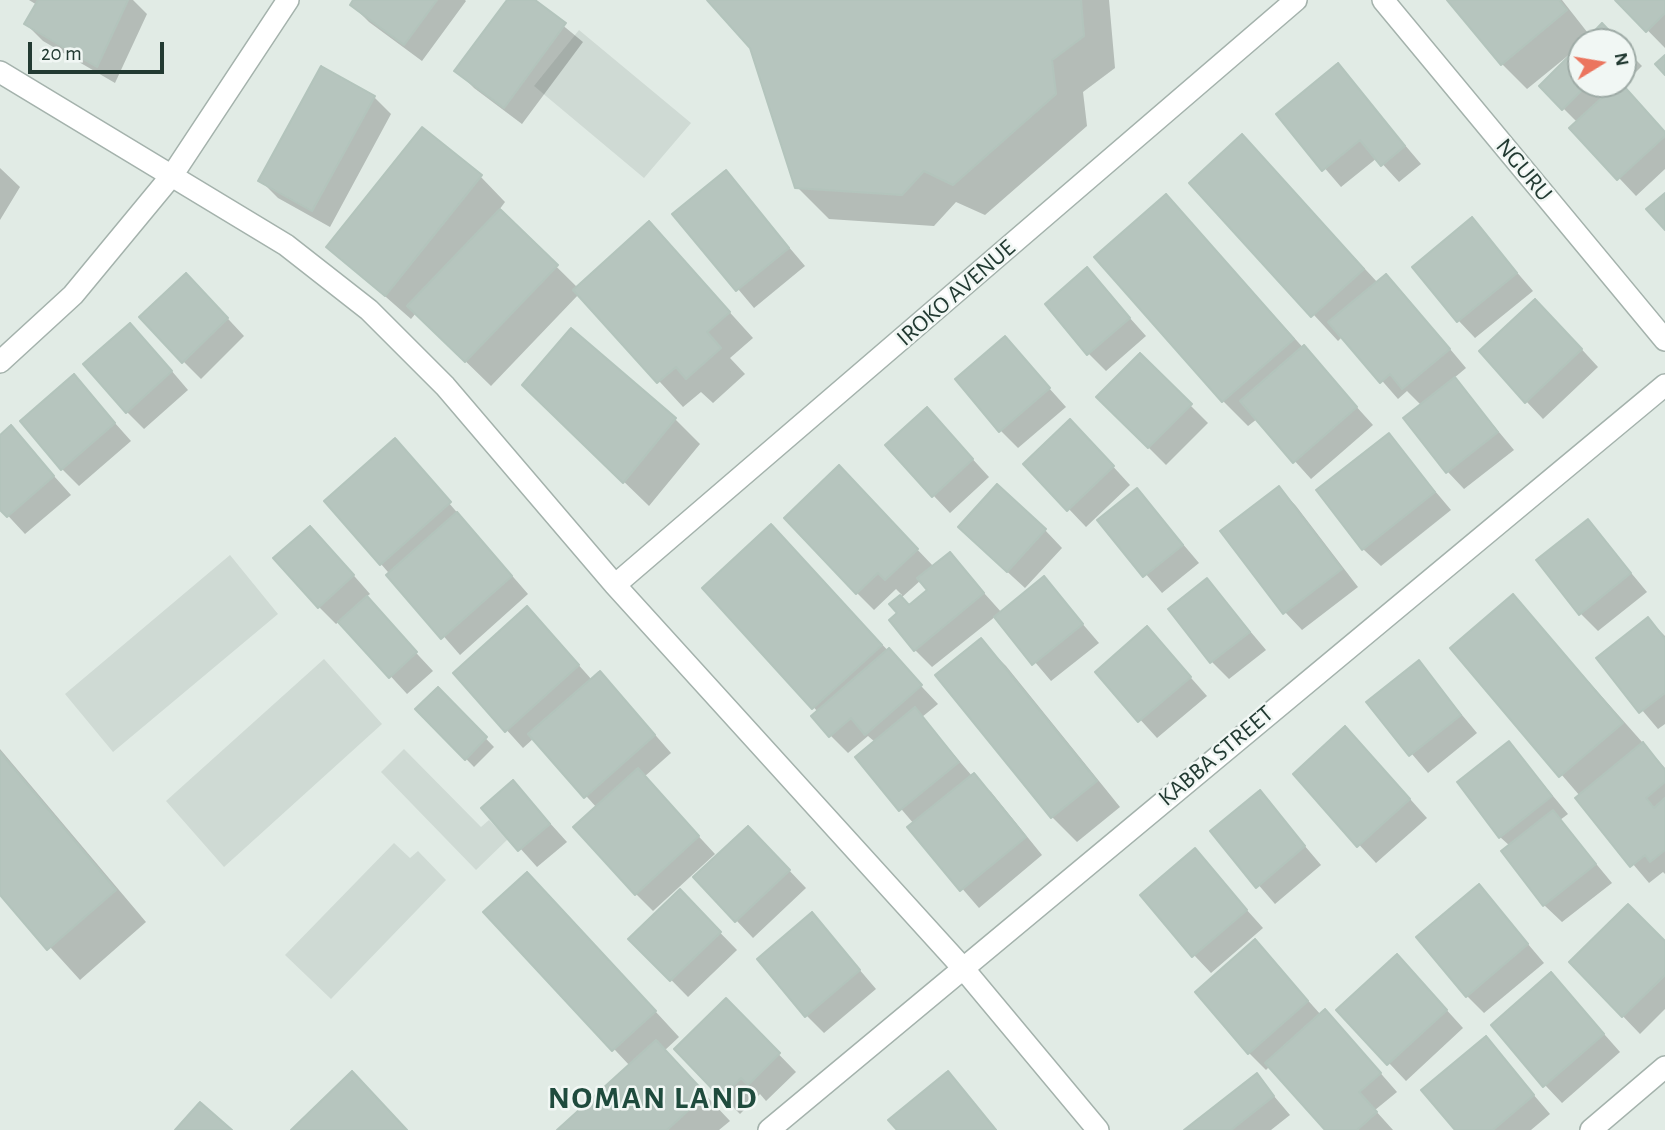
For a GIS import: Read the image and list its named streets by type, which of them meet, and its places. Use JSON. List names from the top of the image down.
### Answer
{
  "streets": {
    "street": ["NGURU", "IROKO AVENUE", "KABBA STREET"]
  },
  "districts": ["NOMAN LAND"],
  "scale_bar": "20 m",
  "north": "right"
}
